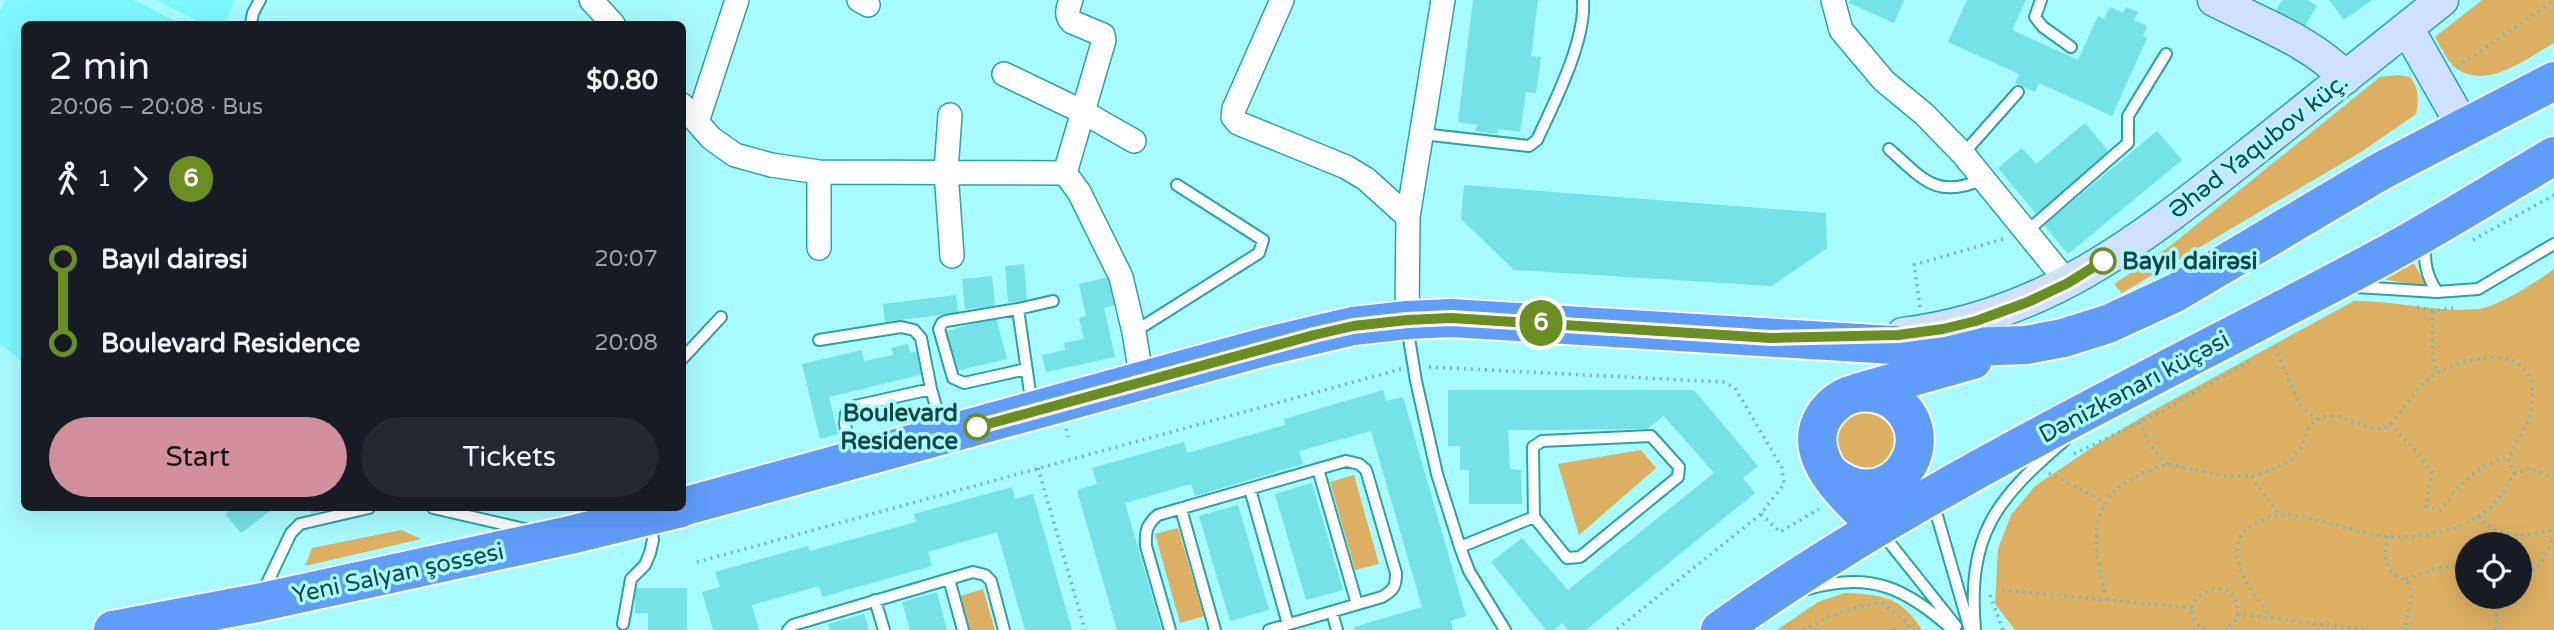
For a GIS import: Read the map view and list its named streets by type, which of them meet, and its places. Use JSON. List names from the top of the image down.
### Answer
{
  "streets": {
    "highway": ["Dənizkənarı küçəsi", "Yeni Salyan şossesi"],
    "main road": ["Əhəd Yaqubov küç."]
  },
  "crossings": [
    ["Əhəd Yaqubov küç.", "Yeni Salyan şossesi"]
  ],
  "places": ["Bayıl dairəsi", "Boulevard Residence"],
  "lines": ["bus line 6"],
  "page": {
    "on_map": "6",
    "heading": ["2 min", "20:06 – 20:08 · Bus", "$0.80"],
    "legs": ["1", "6"],
    "list": [
      {
        "name": "Bayıl dairəsi",
        "value": "20:07"
      },
      {
        "name": "Boulevard Residence",
        "value": "20:08"
      }
    ],
    "buttons": ["Start", "Tickets"]
  }
}
